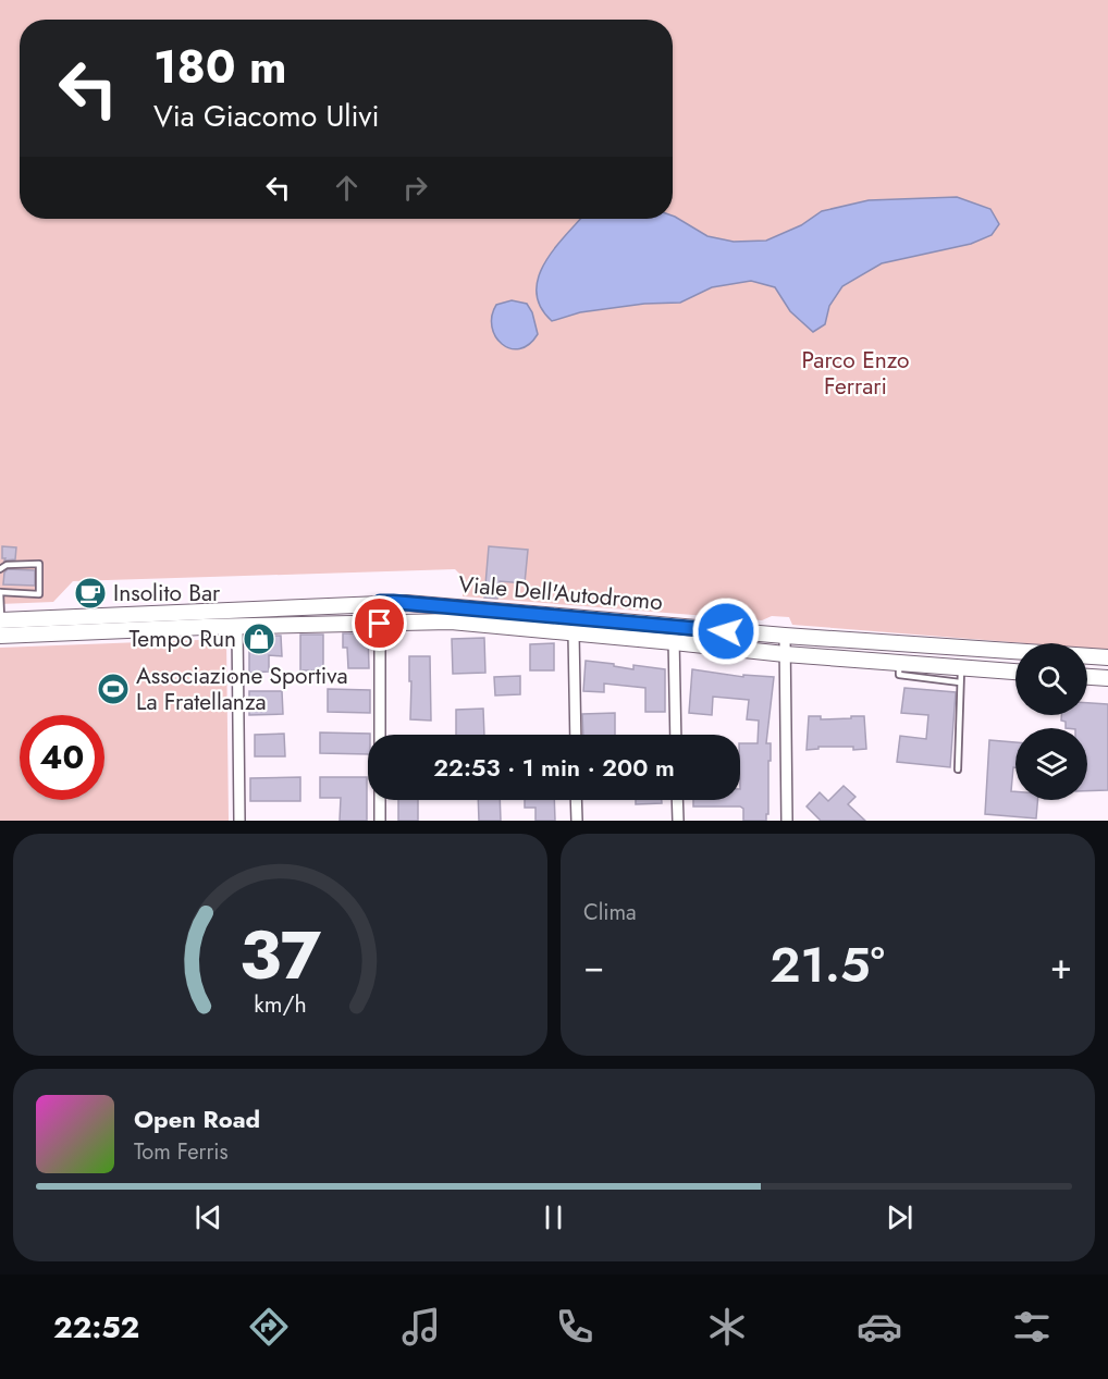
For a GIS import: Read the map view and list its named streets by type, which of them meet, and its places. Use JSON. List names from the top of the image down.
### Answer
{
  "streets": {
    "street": ["Viale Dell'Autodromo"]
  },
  "parks": ["Parco Enzo Ferrari"],
  "places": {
    "cafe": ["Insolito Bar"],
    "shop": ["Tempo Run"],
    "sports": ["Associazione Sportiva La Fratellanza"]
  },
  "page": {
    "turn": ["180 m", "Via Giacomo Ulivi"],
    "limit": "40",
    "trip": "22:53 · 1 min · 200 m",
    "tile": "Clima",
    "heat": ["−", "21.5°", "+"],
    "song": ["Open Road", "Tom Ferris"],
    "tabs": "22:52",
    "gauge": ["37", "km/h"]
  }
}
